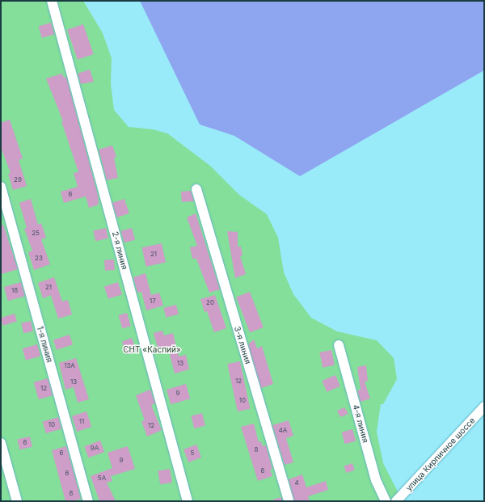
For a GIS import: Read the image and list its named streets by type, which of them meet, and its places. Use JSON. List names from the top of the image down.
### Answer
{
  "streets": {
    "street": [
      "2-я линия",
      "1-я линия",
      "3-я линия",
      "4-я линия",
      "улица Кирпичное шоссе"
    ]
  },
  "parks": ["СНТ «Каспий»"],
  "house_numbers": [
    "29",
    "6",
    "25",
    "21",
    "23",
    "21",
    "18",
    "17",
    "20",
    "13",
    "13А",
    "12",
    "13",
    "12",
    "9",
    "10",
    "11",
    "10",
    "12",
    "4А",
    "6",
    "9А",
    "8",
    "6",
    "5",
    "9",
    "6",
    "6",
    "5А",
    "4",
    "8"
  ]
}
